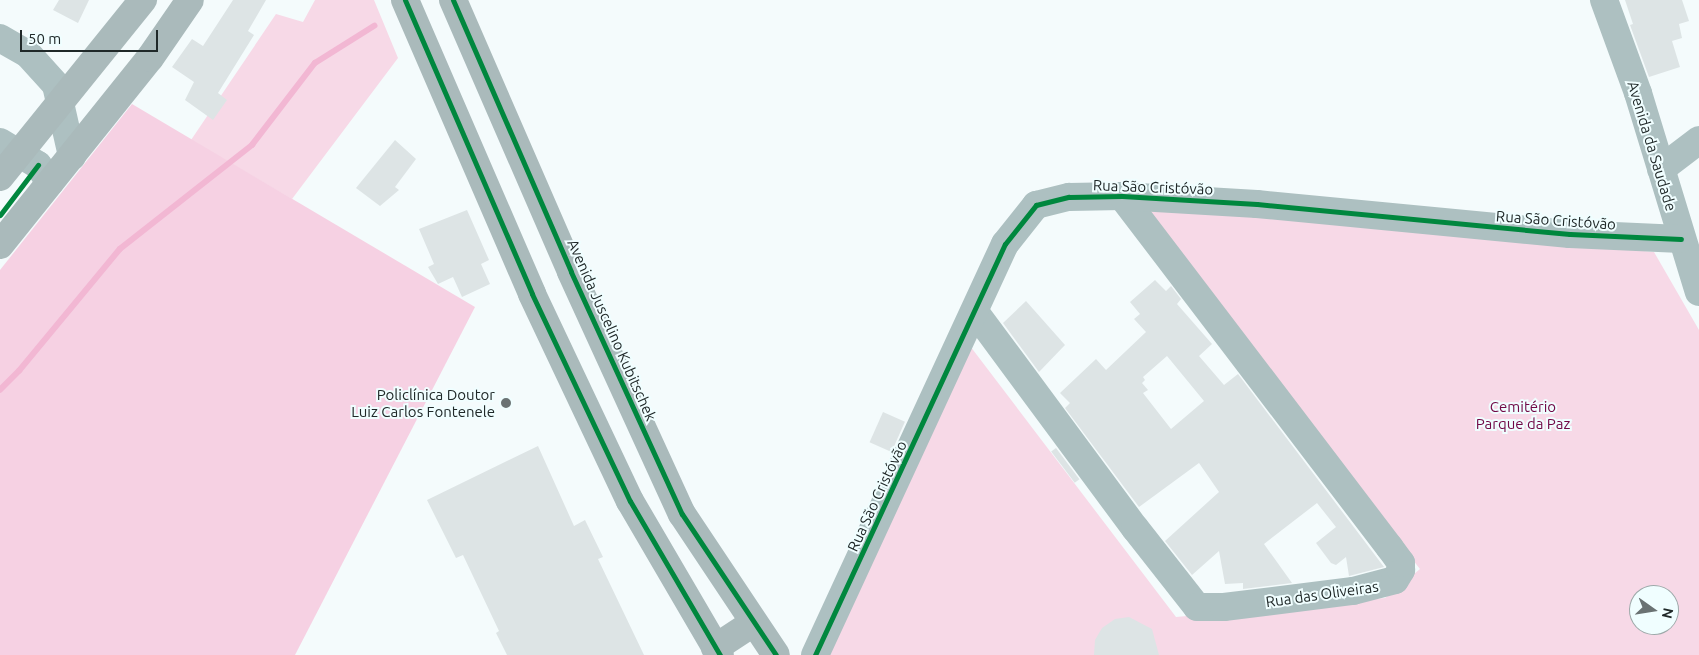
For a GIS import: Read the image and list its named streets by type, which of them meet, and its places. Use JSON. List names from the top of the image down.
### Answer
{
  "streets": {
    "main road": ["Avenida Juscelino Kubitschek"],
    "street": ["Avenida da Saudade", "Rua São Cristóvão", "Rua das Oliveiras"]
  },
  "crossings": [
    ["Avenida da Saudade", "Rua São Cristóvão"],
    ["Rua São Cristóvão", "Rua das Oliveiras"]
  ],
  "parks": ["Cemitério Parque da Paz"],
  "places": ["Policlínica Doutor Luiz Carlos Fontenele"],
  "scale_bar": "50 m",
  "north": "right"
}
